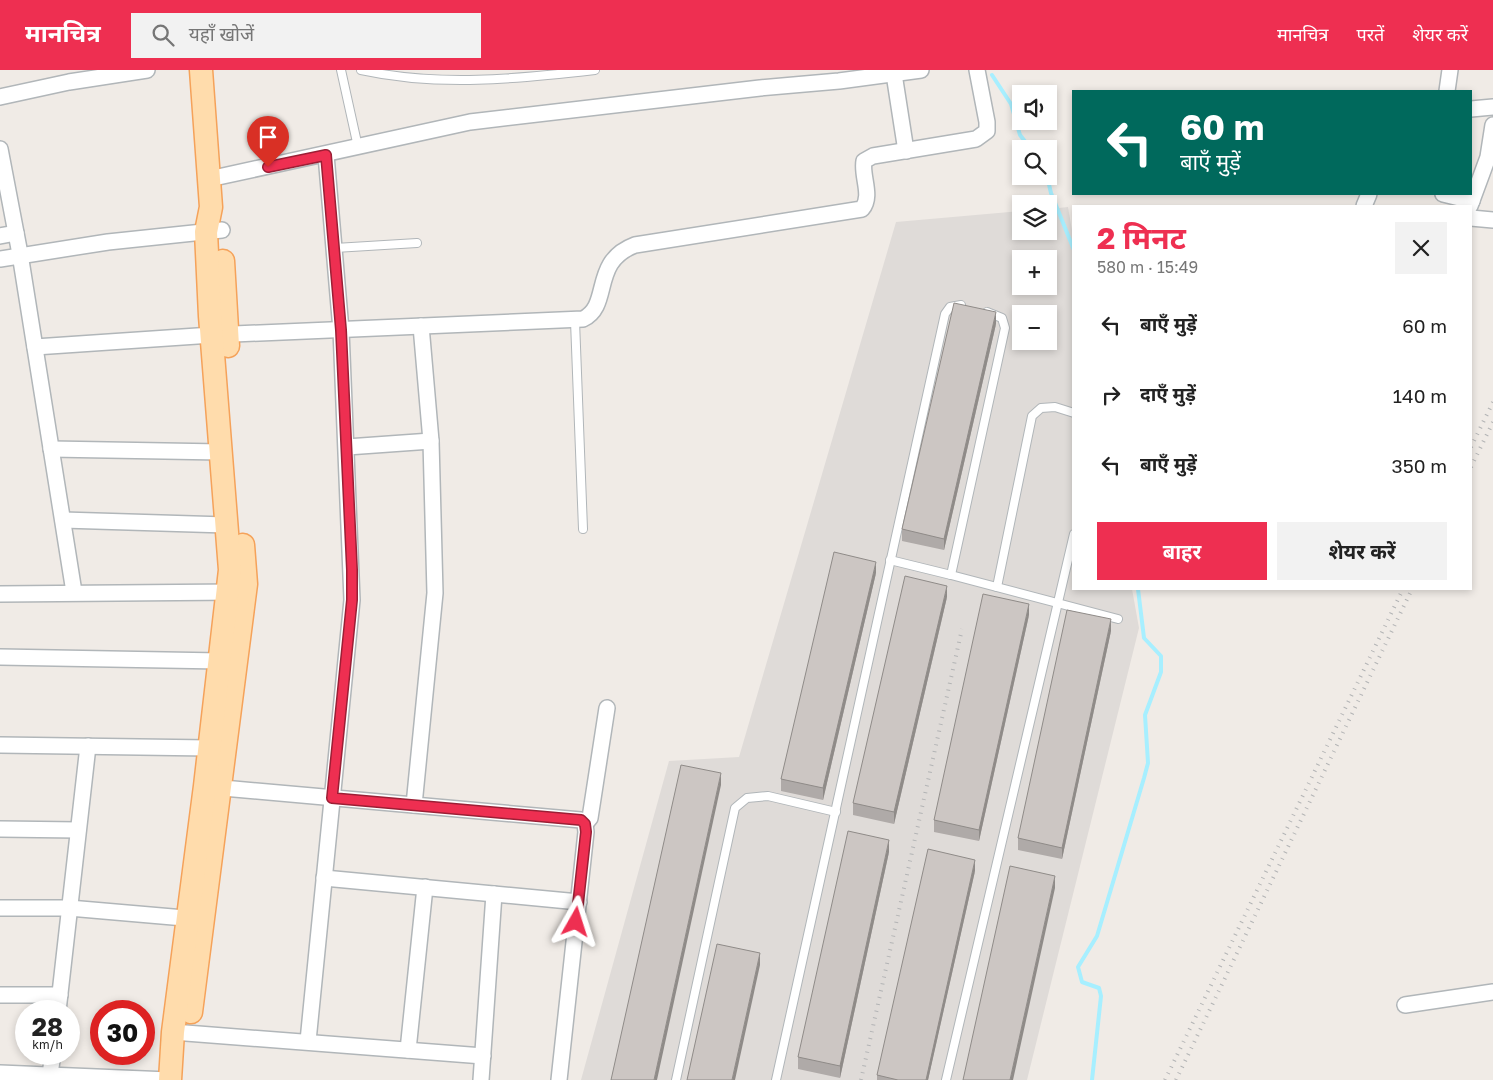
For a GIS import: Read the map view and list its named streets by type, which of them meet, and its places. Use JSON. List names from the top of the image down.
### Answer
{
  "page": {
    "header": "मानचित्र",
    "search": "यहाँ खोजें",
    "nav": ["मानचित्र", "परतें", "शेयर करें"],
    "map_buttons": ["+", "−"],
    "turn": ["60 m", "बाएँ मुड़ें"],
    "heading": ["2 मिनट", "580 m · 15:49"],
    "list": [
      {
        "name": "बाएँ मुड़ें",
        "value": "60 m"
      },
      {
        "name": "दाएँ मुड़ें",
        "value": "140 m"
      },
      {
        "name": "बाएँ मुड़ें",
        "value": "350 m"
      }
    ],
    "buttons": ["बाहर", "शेयर करें"],
    "speed": "28 km/h",
    "limit": "30"
  }
}
